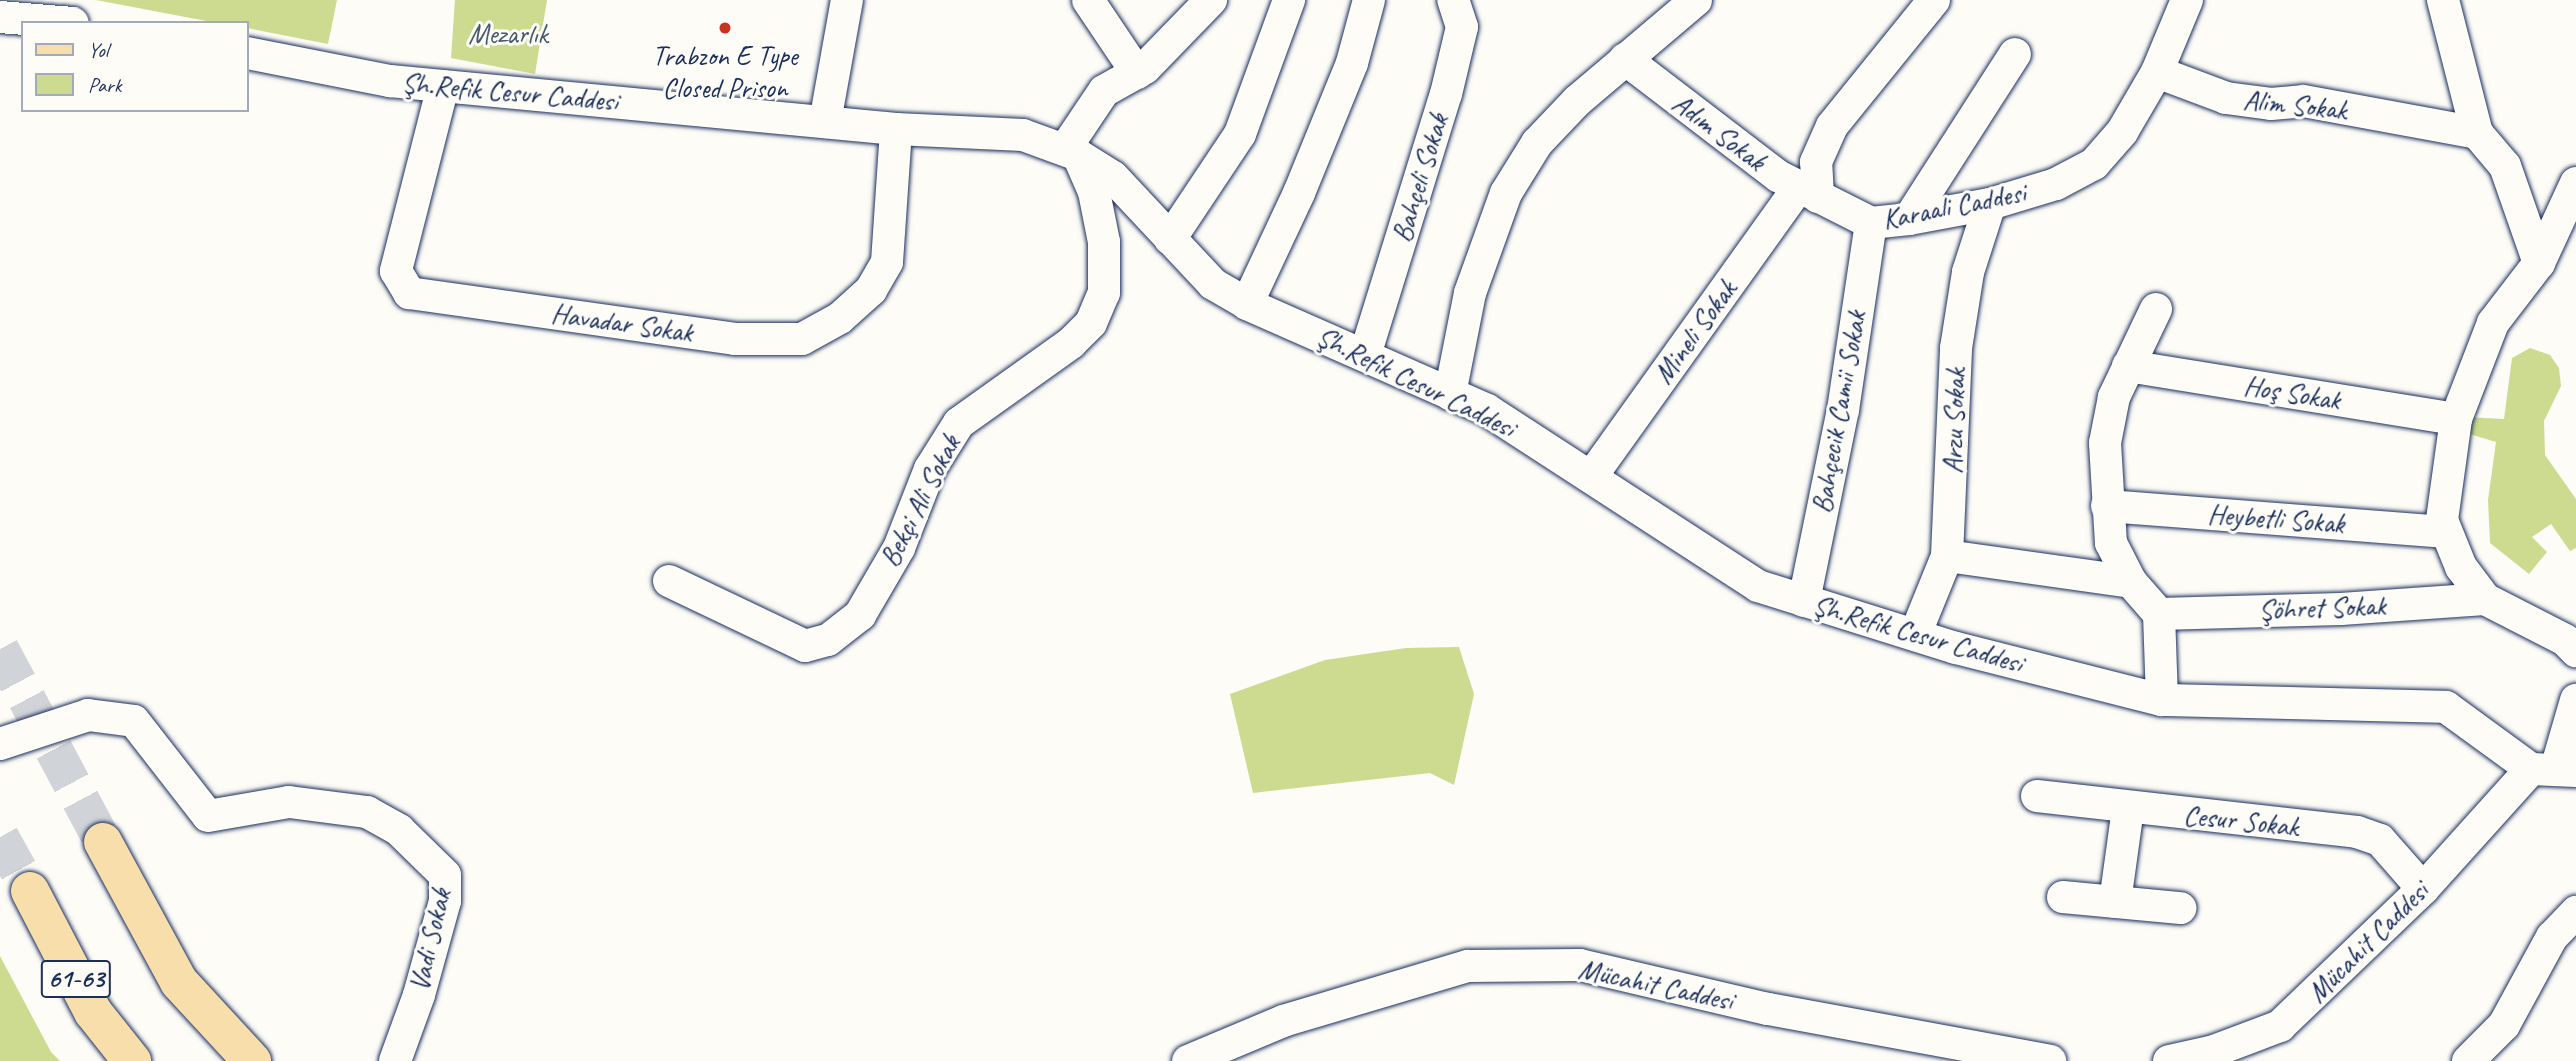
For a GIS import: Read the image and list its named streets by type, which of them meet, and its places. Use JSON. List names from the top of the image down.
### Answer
{
  "streets": {
    "main road": ["61-63"],
    "street": [
      "Şh.Refik Cesur Caddesi",
      "Alim Sokak",
      "Adım Sokak",
      "Bahçeli Sokak",
      "Karaali Caddesi",
      "Havadar Sokak",
      "Mineli Sokak",
      "Hoş Sokak",
      "Bahçecik Camii Sokak",
      "Arzu Sokak",
      "Bekçi Ali Sokak",
      "Heybetli Sokak",
      "Şöhret Sokak",
      "Cesur Sokak",
      "Vadi Sokak",
      "Mücahit Caddesi"
    ]
  },
  "crossings": [
    ["Şh.Refik Cesur Caddesi", "Bahçeli Sokak"],
    ["Şh.Refik Cesur Caddesi", "Havadar Sokak"],
    ["Şh.Refik Cesur Caddesi", "Mineli Sokak"],
    ["Şh.Refik Cesur Caddesi", "Bahçecik Camii Sokak"],
    ["Şh.Refik Cesur Caddesi", "Arzu Sokak"],
    ["Şh.Refik Cesur Caddesi", "Bekçi Ali Sokak"],
    ["Şh.Refik Cesur Caddesi", "Mücahit Caddesi"],
    ["Alim Sokak", "Karaali Caddesi"],
    ["Adım Sokak", "Karaali Caddesi"],
    ["Adım Sokak", "Mineli Sokak"],
    ["Karaali Caddesi", "Mineli Sokak"],
    ["Karaali Caddesi", "Bahçecik Camii Sokak"],
    ["Karaali Caddesi", "Arzu Sokak"],
    ["Cesur Sokak", "Mücahit Caddesi"]
  ],
  "parks": ["Mezarlık"],
  "places": ["Trabzon E Type Closed Prison"],
  "legend": ["Yol", "Park"]
}
